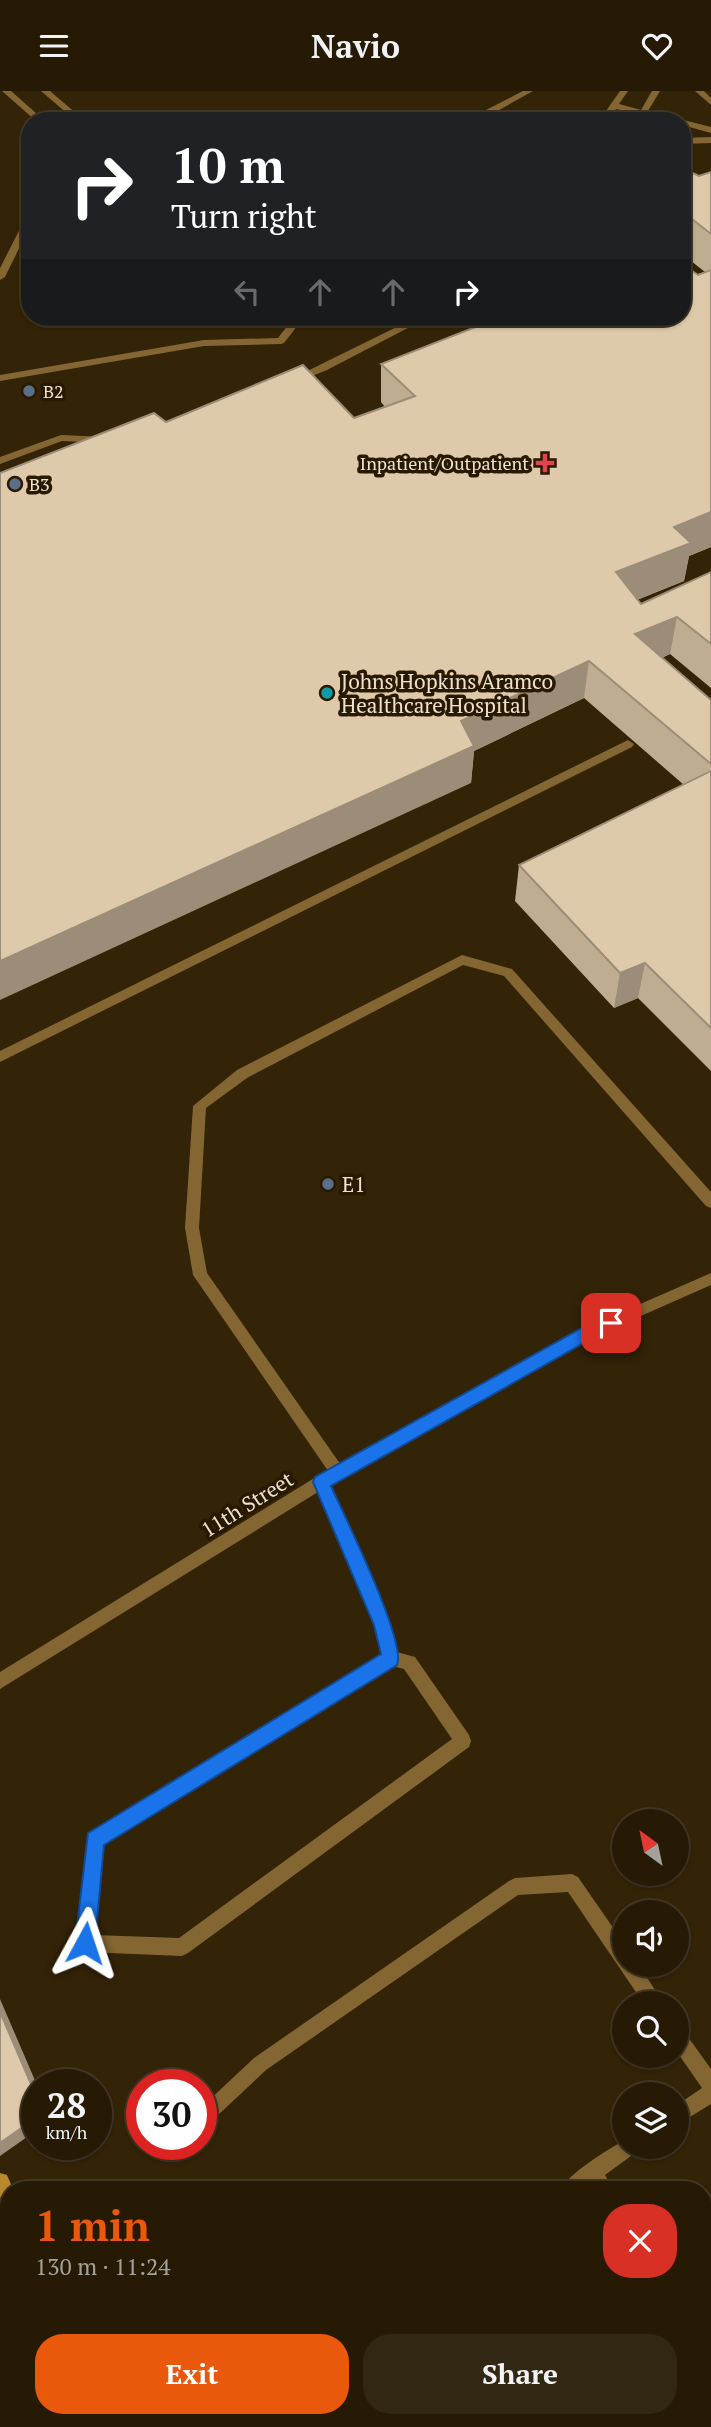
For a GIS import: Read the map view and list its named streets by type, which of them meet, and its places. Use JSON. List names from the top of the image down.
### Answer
{
  "streets": {
    "street": ["11th Street"]
  },
  "places": {
    "other": [
      "B2",
      "B3",
      "Johns Hopkins Aramco Healthcare Hospital",
      "E1"
    ],
    "health": ["Inpatient/Outpatient"]
  },
  "north": "top left",
  "page": {
    "header": "Navio",
    "turn": ["10 m", "Turn right"],
    "speed": "28 km/h",
    "limit": "30",
    "heading": ["1 min", "130 m · 11:24"],
    "buttons": ["Exit", "Share"]
  }
}
